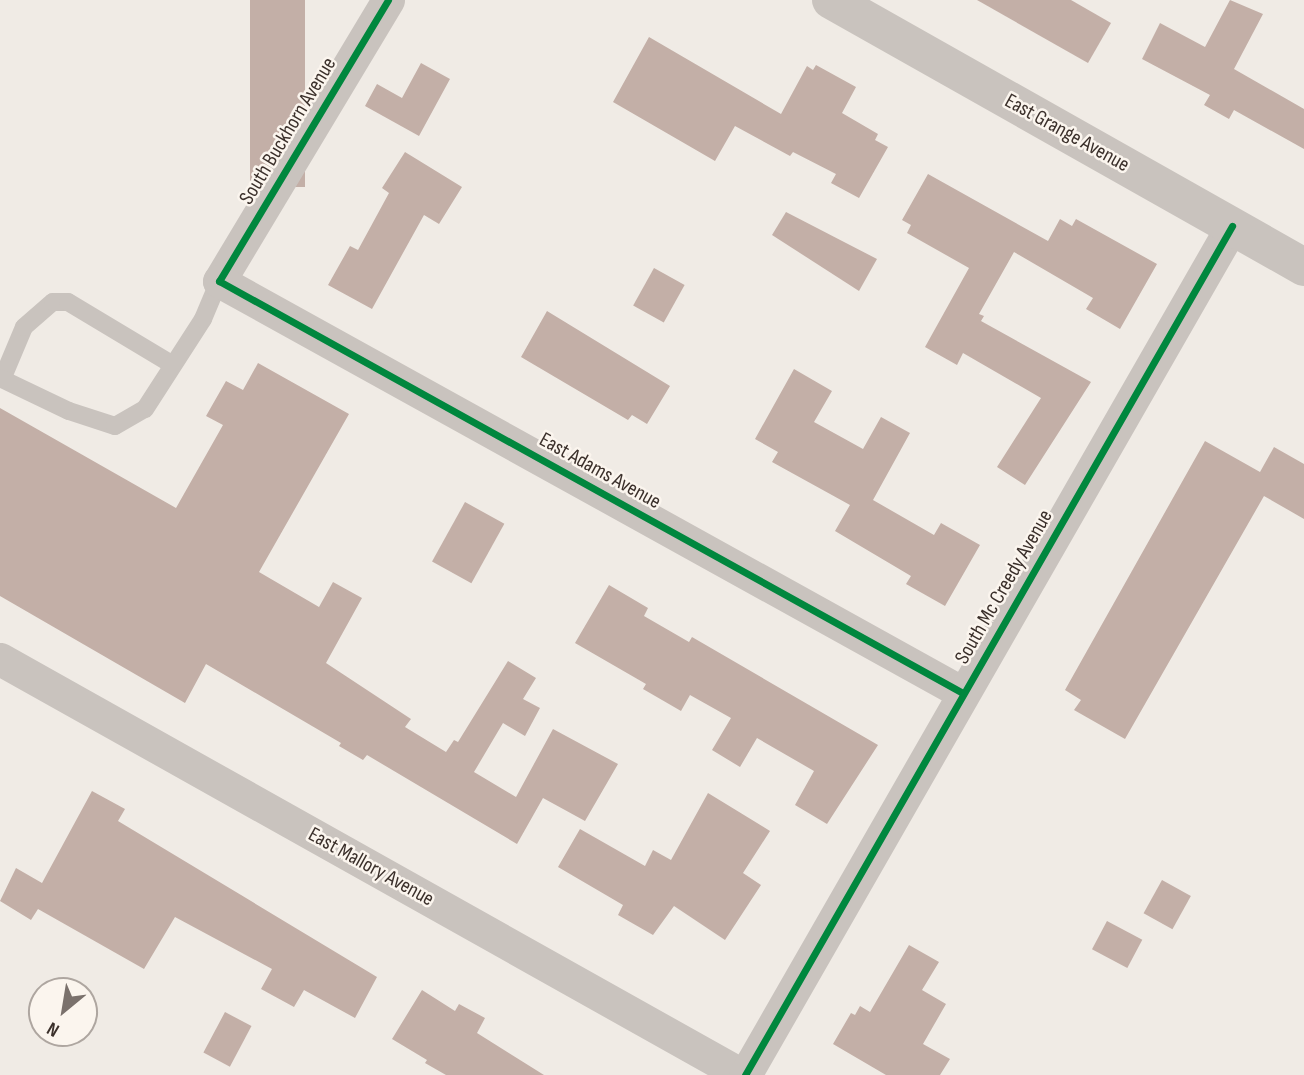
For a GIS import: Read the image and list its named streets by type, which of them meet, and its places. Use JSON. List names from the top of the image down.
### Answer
{
  "streets": {
    "street": [
      "South Buckhorn Avenue",
      "East Grange Avenue",
      "East Adams Avenue",
      "South Mc Creedy Avenue",
      "East Mallory Avenue"
    ]
  },
  "crossings": [
    ["South Buckhorn Avenue", "East Adams Avenue"],
    ["East Grange Avenue", "South Mc Creedy Avenue"],
    ["East Adams Avenue", "South Mc Creedy Avenue"],
    ["South Mc Creedy Avenue", "East Mallory Avenue"]
  ],
  "north": "bottom left"
}
